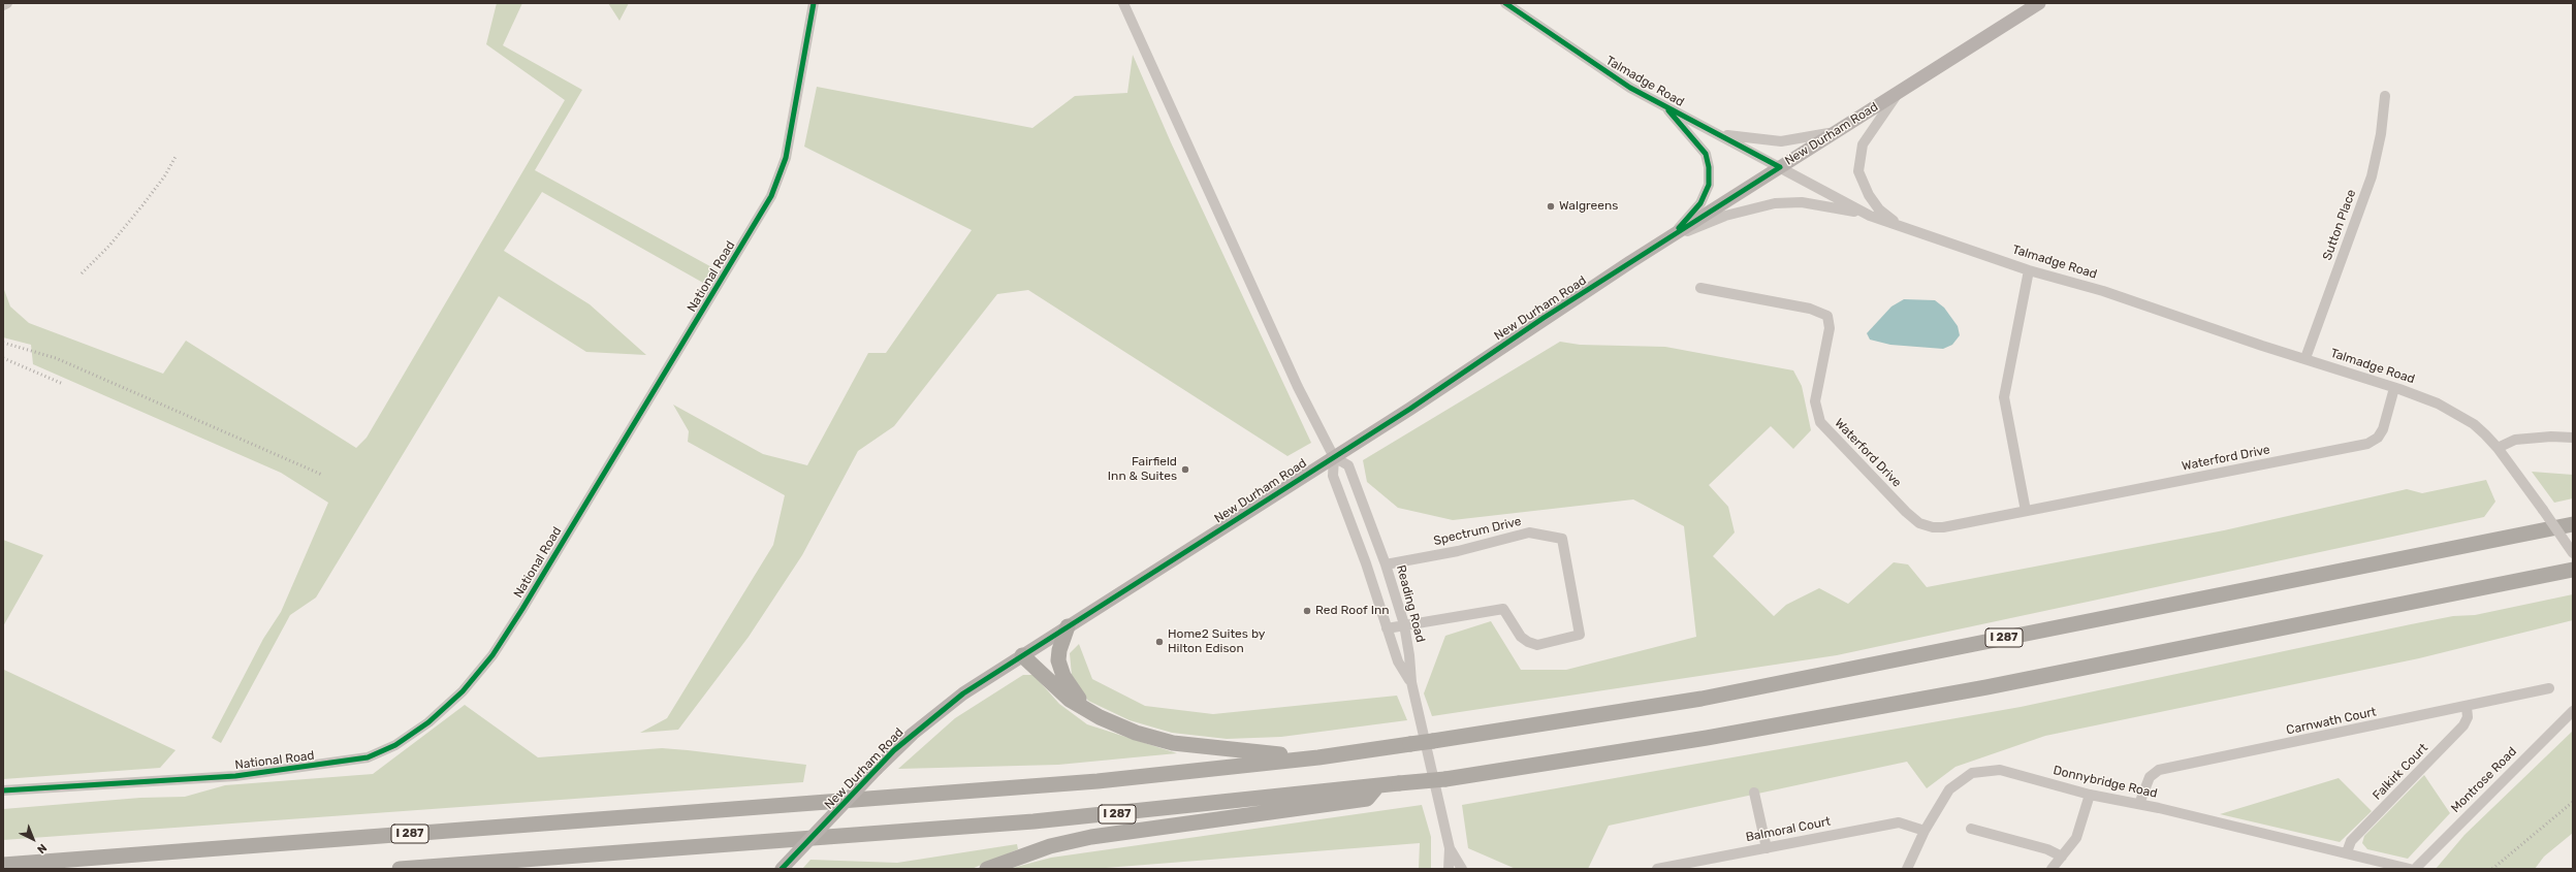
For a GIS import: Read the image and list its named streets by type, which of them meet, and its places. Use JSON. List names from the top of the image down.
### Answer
{
  "streets": {
    "highway": ["I 287"],
    "main road": ["New Durham Road"],
    "street": [
      "Talmadge Road",
      "Sutton Place",
      "National Road",
      "Waterford Drive",
      "Spectrum Drive",
      "Reading Road",
      "Carnwath Court",
      "Falkirk Court",
      "Montrose Road",
      "Donnybridge Road",
      "Balmoral Court"
    ]
  },
  "crossings": [
    ["Talmadge Road", "New Durham Road"],
    ["Talmadge Road", "Sutton Place"],
    ["Talmadge Road", "Waterford Drive"],
    ["New Durham Road", "Reading Road"],
    ["Spectrum Drive", "Reading Road"],
    ["Carnwath Court", "Falkirk Court"],
    ["Carnwath Court", "Donnybridge Road"],
    ["Falkirk Court", "Donnybridge Road"],
    ["Donnybridge Road", "Balmoral Court"]
  ],
  "places": [
    "Walgreens",
    "Fairfield Inn & Suites",
    "Red Roof Inn",
    "Home2 Suites by Hilton Edison"
  ],
  "north": "bottom right"
}
